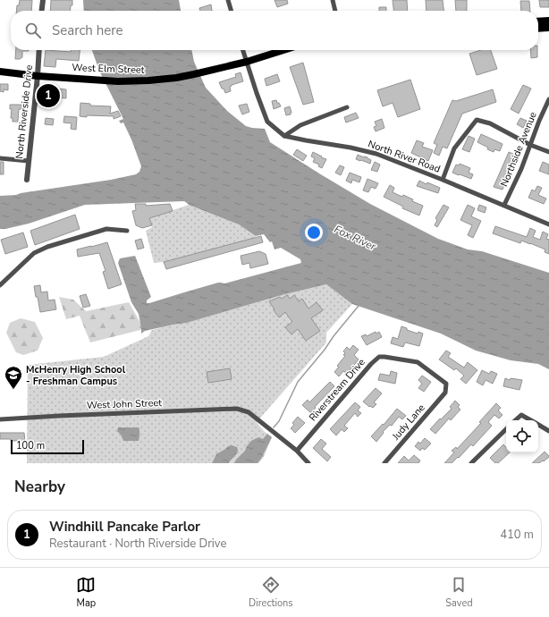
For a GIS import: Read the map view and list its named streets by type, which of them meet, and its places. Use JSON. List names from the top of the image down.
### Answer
{
  "streets": {
    "main road": ["West Elm Street"],
    "street": [
      "North Riverside Drive",
      "Northside Avenue",
      "North River Road",
      "Riverstream Drive",
      "West John Street",
      "Judy Lane"
    ]
  },
  "crossings": [
    ["West Elm Street", "North Riverside Drive"],
    ["West Elm Street", "North River Road"],
    ["Northside Avenue", "North River Road"],
    ["Riverstream Drive", "West John Street"],
    ["Riverstream Drive", "Judy Lane"]
  ],
  "water": ["Fox River"],
  "places": {
    "school or university": ["McHenry High School - Freshman Campus"]
  },
  "scale_bar": "100 m",
  "page": {
    "search": "Search here",
    "pins": "1",
    "scale": "100 m",
    "heading": "Nearby",
    "list": [
      {
        "mark": "1",
        "name": "Windhill Pancake Parlor",
        "note": "Restaurant · North Riverside Drive",
        "value": "410 m"
      }
    ],
    "nav": ["Map", "Directions", "Saved"]
  }
}
